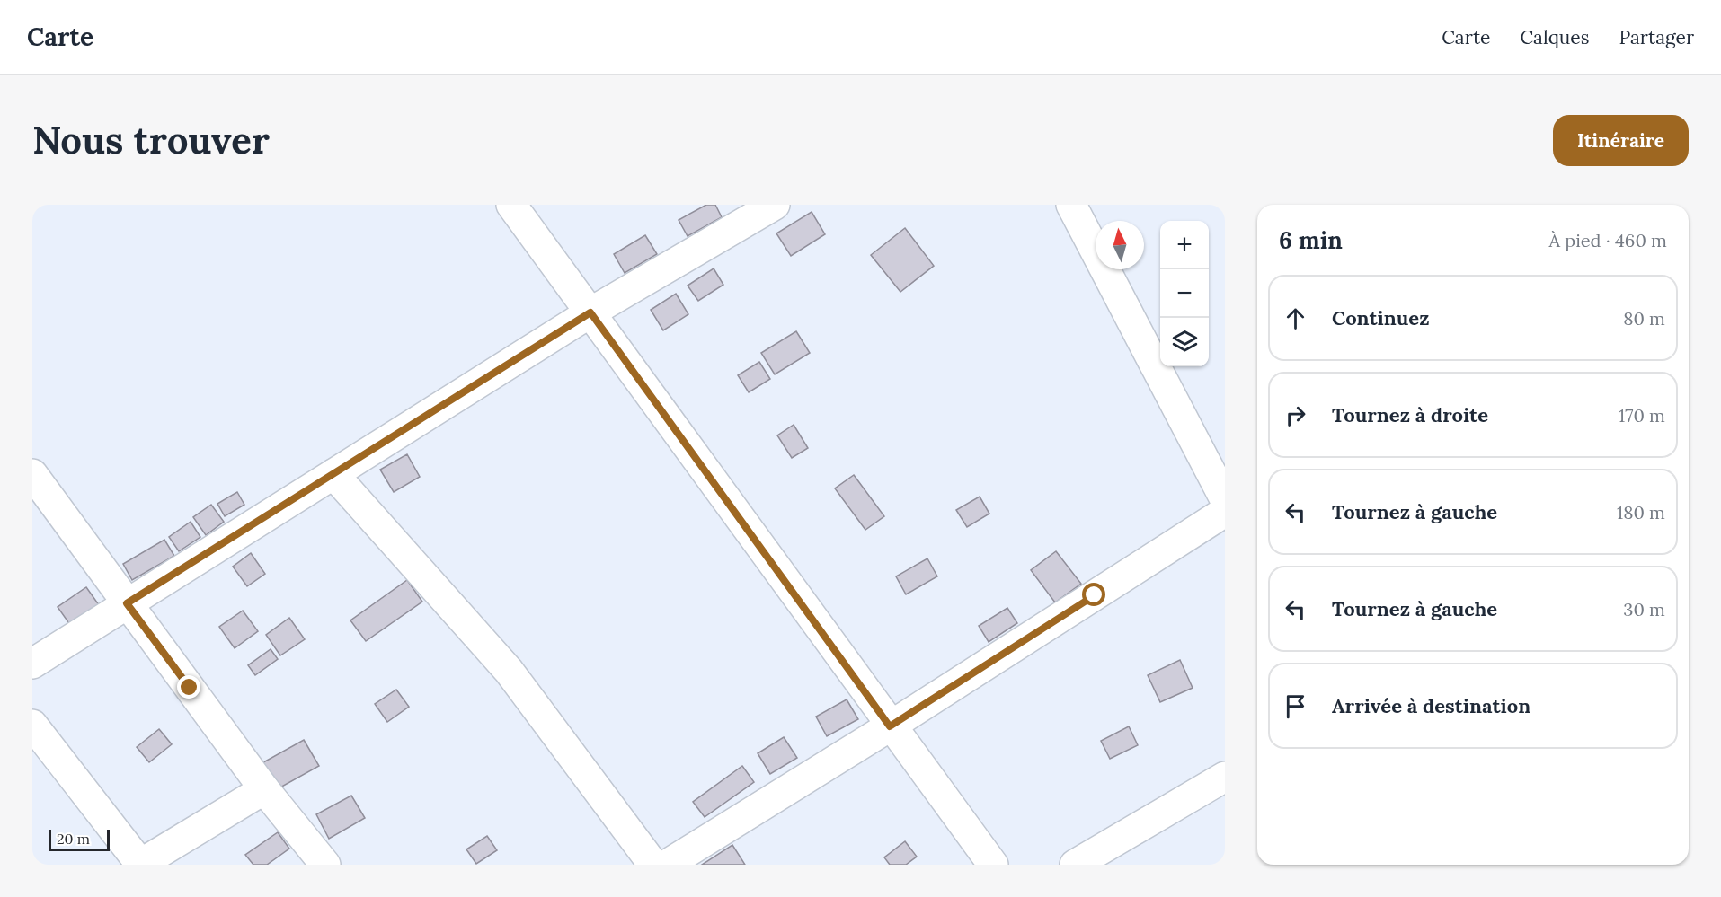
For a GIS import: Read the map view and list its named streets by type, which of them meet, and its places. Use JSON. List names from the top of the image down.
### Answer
{
  "scale_bar": "20 m",
  "north": "top",
  "page": {
    "header": "Carte",
    "nav": ["Carte", "Calques", "Partager"],
    "buttons": "Itinéraire",
    "title": "Nous trouver",
    "heading": ["6 min", "À pied · 460 m"],
    "map_buttons": ["+", "−"],
    "list": [
      ["Continuez", "80 m"],
      ["Tournez à droite", "170 m"],
      ["Tournez à gauche", "180 m"],
      ["Tournez à gauche", "30 m"],
      "Arrivée à destination"
    ],
    "scale": "20 m"
  }
}
